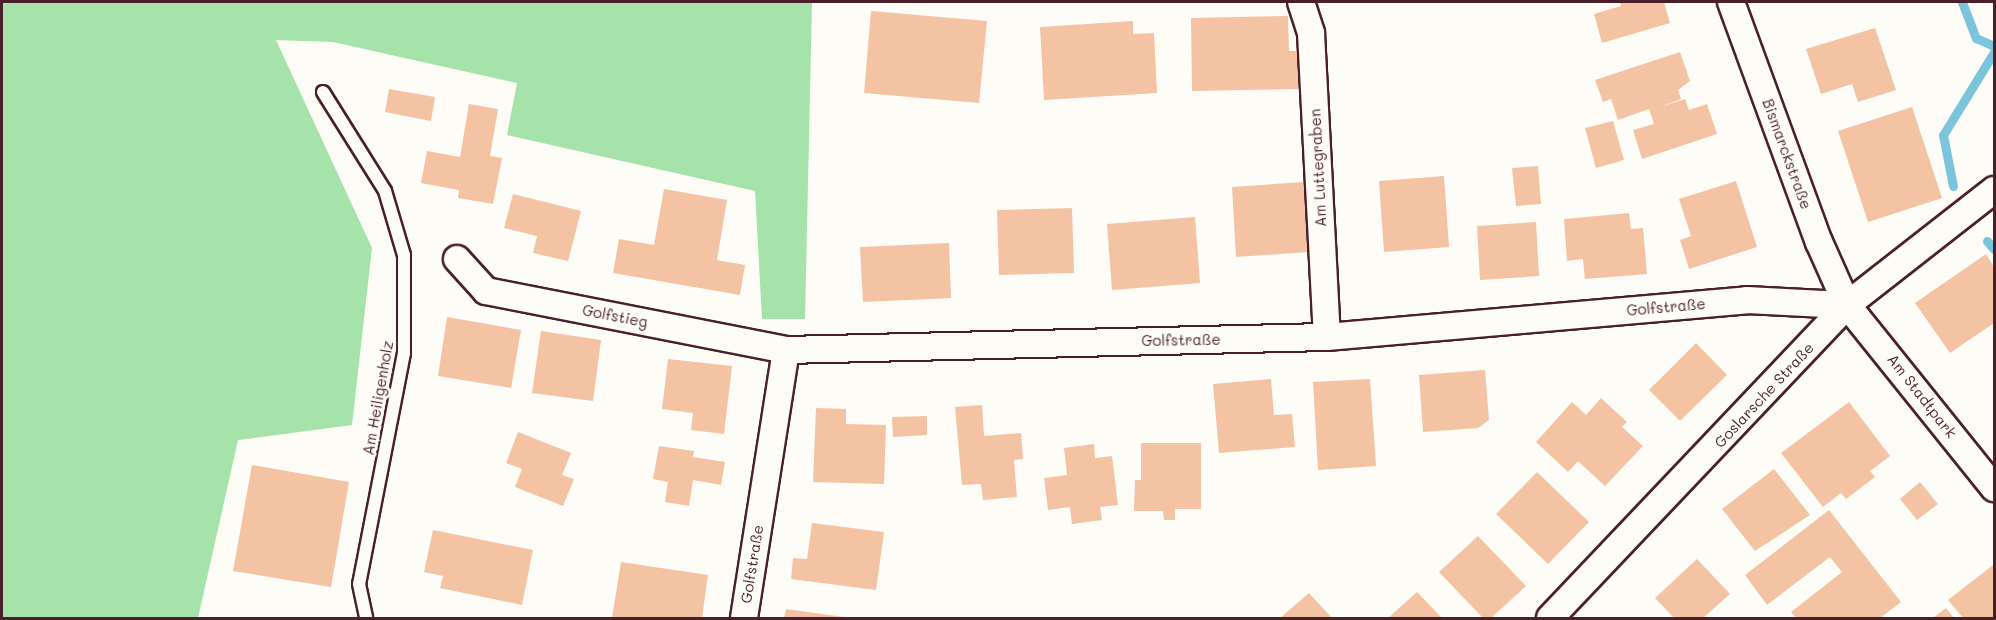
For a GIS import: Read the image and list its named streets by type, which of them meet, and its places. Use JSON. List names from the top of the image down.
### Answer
{
  "streets": {
    "street": [
      "Bismarckstraße",
      "Am Luttegraben",
      "Golfstraße",
      "Golfstieg",
      "Goslarsche Straße",
      "Am Stadtpark"
    ],
    "lane": ["Am Heiligenholz"]
  },
  "crossings": [
    ["Bismarckstraße", "Golfstraße"],
    ["Bismarckstraße", "Goslarsche Straße"],
    ["Bismarckstraße", "Am Stadtpark"],
    ["Am Luttegraben", "Golfstraße"],
    ["Golfstraße", "Golfstieg"],
    ["Golfstraße", "Goslarsche Straße"],
    ["Golfstraße", "Am Stadtpark"],
    ["Goslarsche Straße", "Am Stadtpark"]
  ]
}
